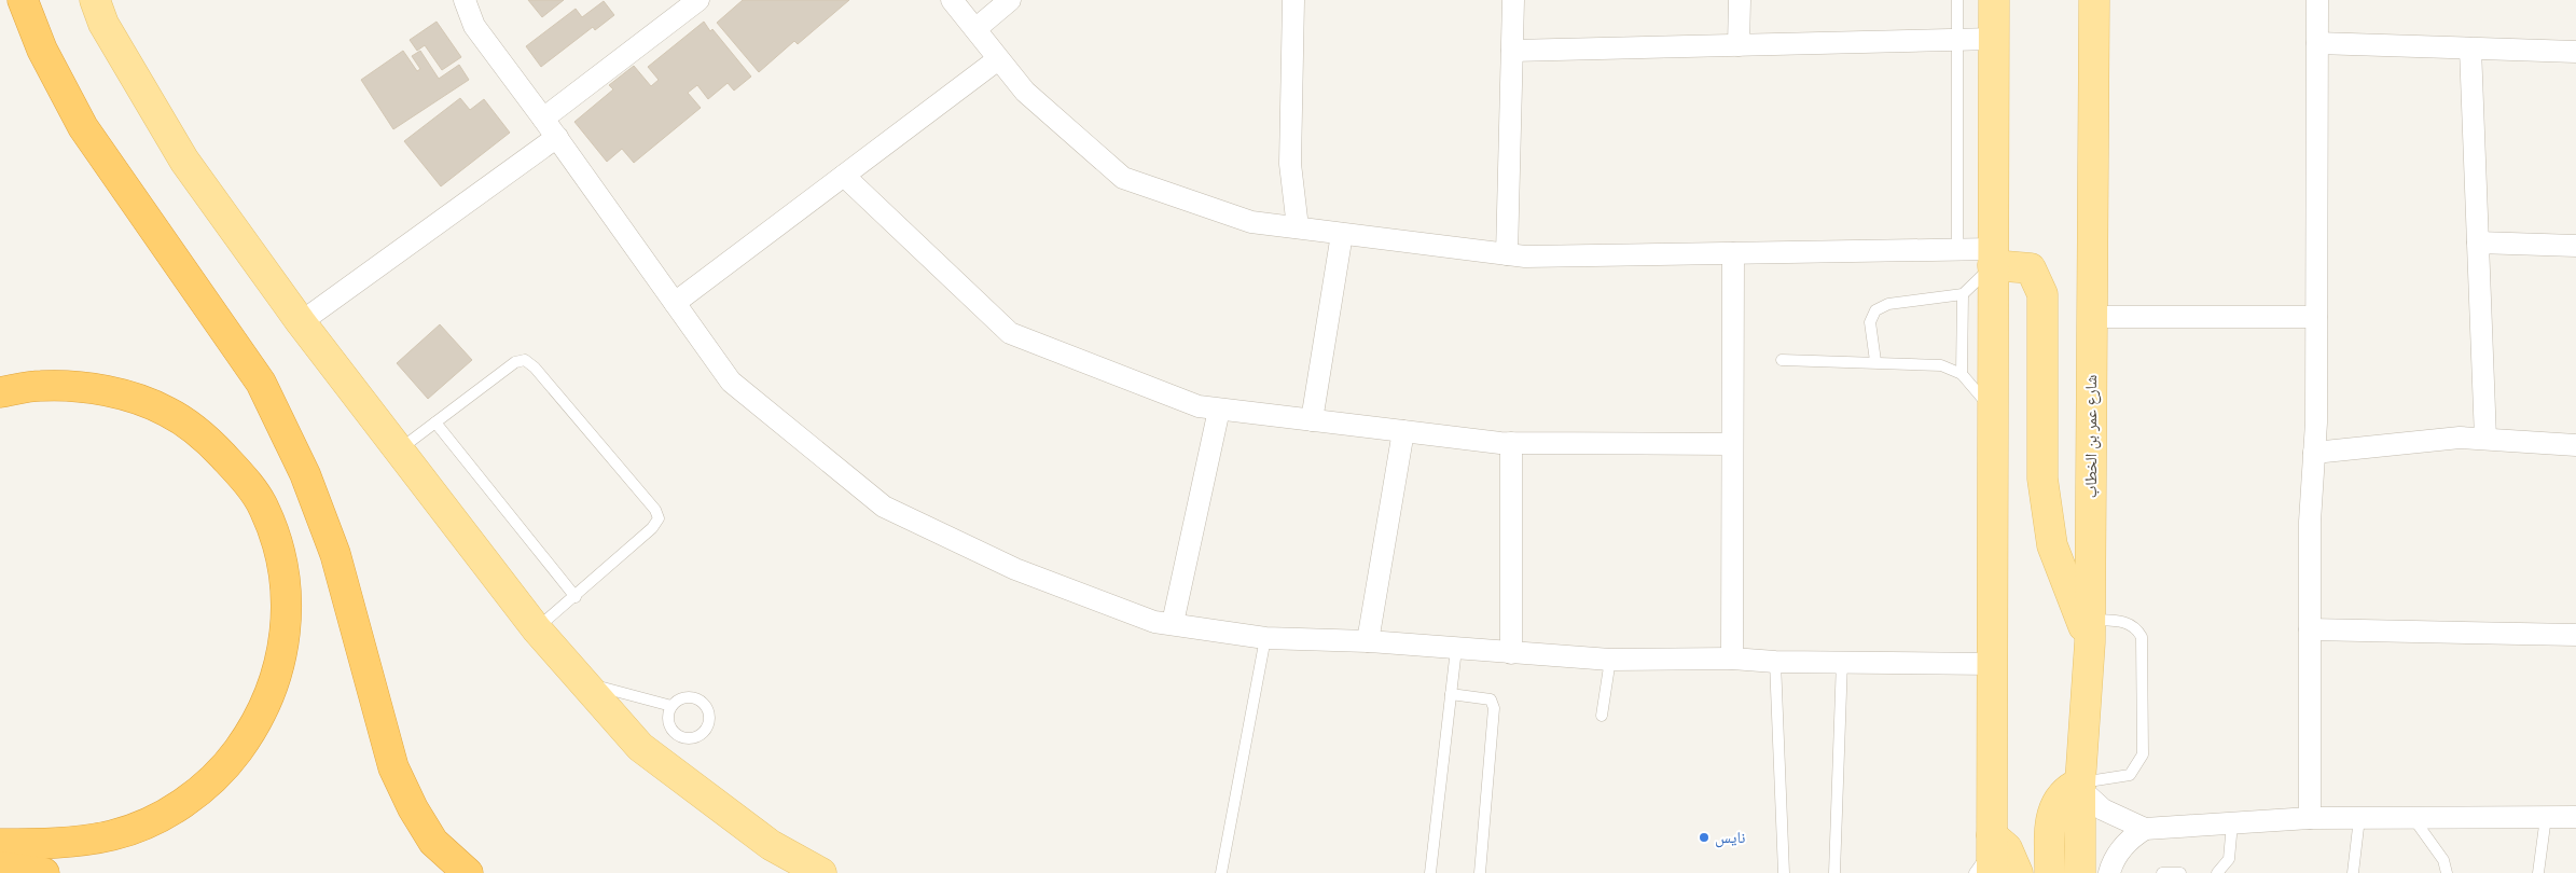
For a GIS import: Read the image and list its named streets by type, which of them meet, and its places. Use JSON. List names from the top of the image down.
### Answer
{
  "streets": {
    "main road": ["شارع عمر بن الخطاب"]
  },
  "places": ["نايس"]
}
